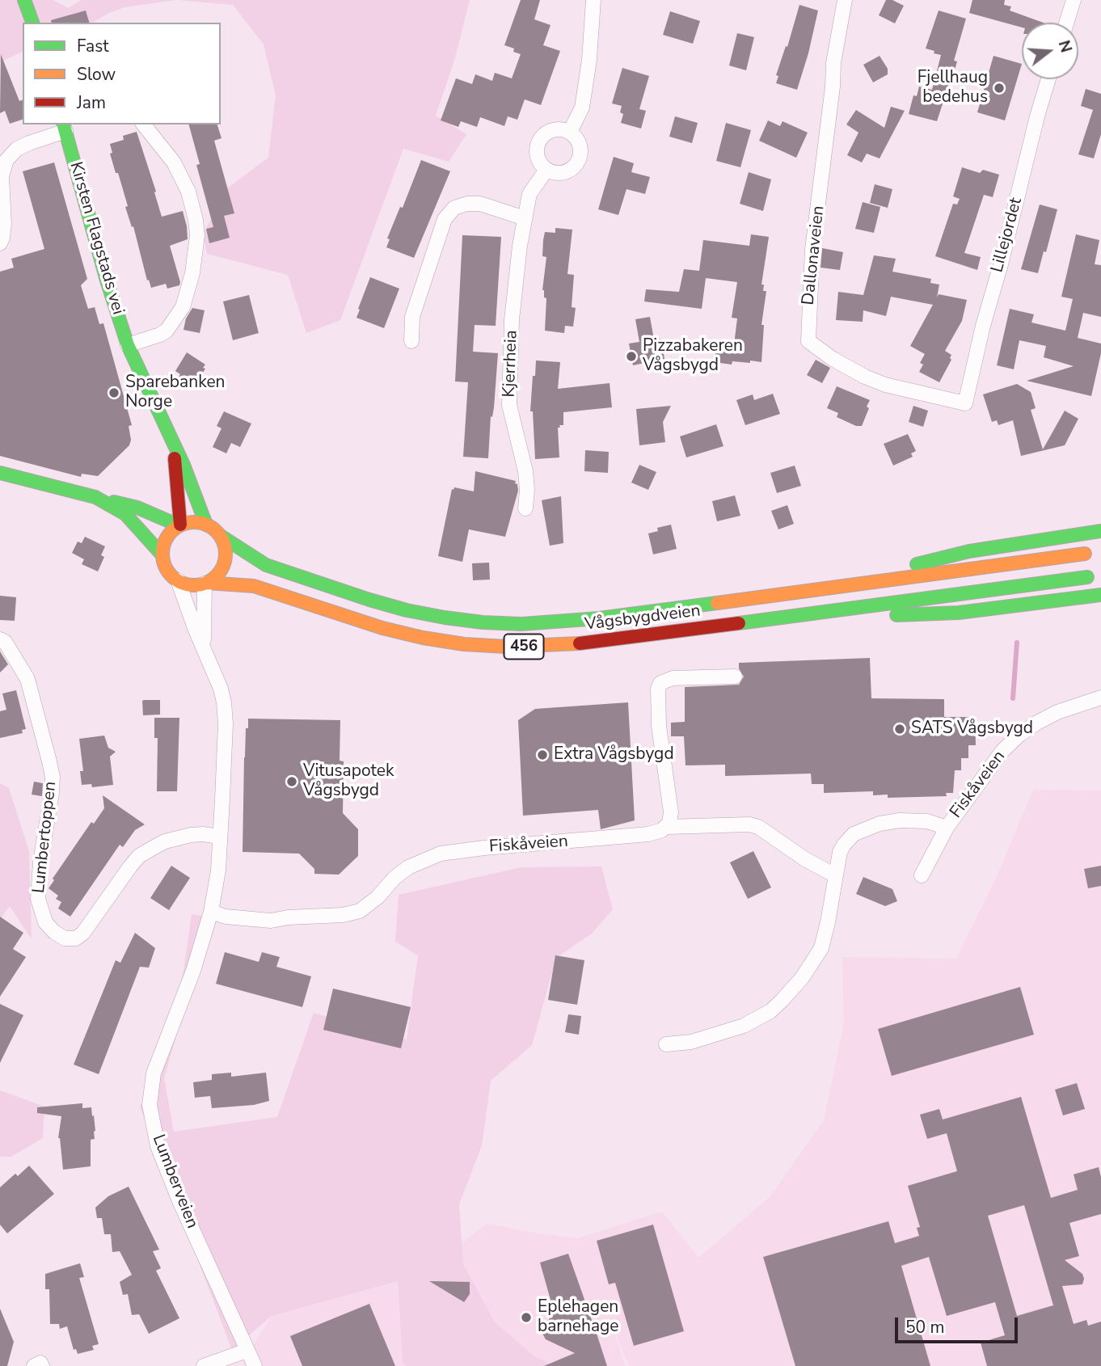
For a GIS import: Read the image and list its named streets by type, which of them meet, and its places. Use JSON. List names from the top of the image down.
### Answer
{
  "streets": {
    "main road": ["Kirsten Flagstads vei", "Vågsbygdveien", "456"],
    "street": [
      "Lillejordet",
      "Dallonaveien",
      "Kjerrheia",
      "Fiskåveien",
      "Lumbertoppen",
      "Lumberveien"
    ]
  },
  "crossings": [
    ["Lillejordet", "Dallonaveien"],
    ["Kirsten Flagstads vei", "Vågsbygdveien"],
    ["Kirsten Flagstads vei", "456"],
    ["Kirsten Flagstads vei", "Lumberveien"],
    ["Vågsbygdveien", "456"],
    ["Vågsbygdveien", "Lumberveien"],
    ["456", "Lumberveien"],
    ["Fiskåveien", "Lumberveien"],
    ["Lumbertoppen", "Lumberveien"]
  ],
  "places": [
    "Fjellhaug bedehus",
    "Pizzabakeren Vågsbygd",
    "Sparebanken Norge",
    "SATS Vågsbygd",
    "Extra Vågsbygd",
    "Vitusapotek Vågsbygd",
    "Eplehagen barnehage"
  ],
  "legend": ["Fast", "Slow", "Jam"],
  "scale_bar": "50 m",
  "north": "right"
}
